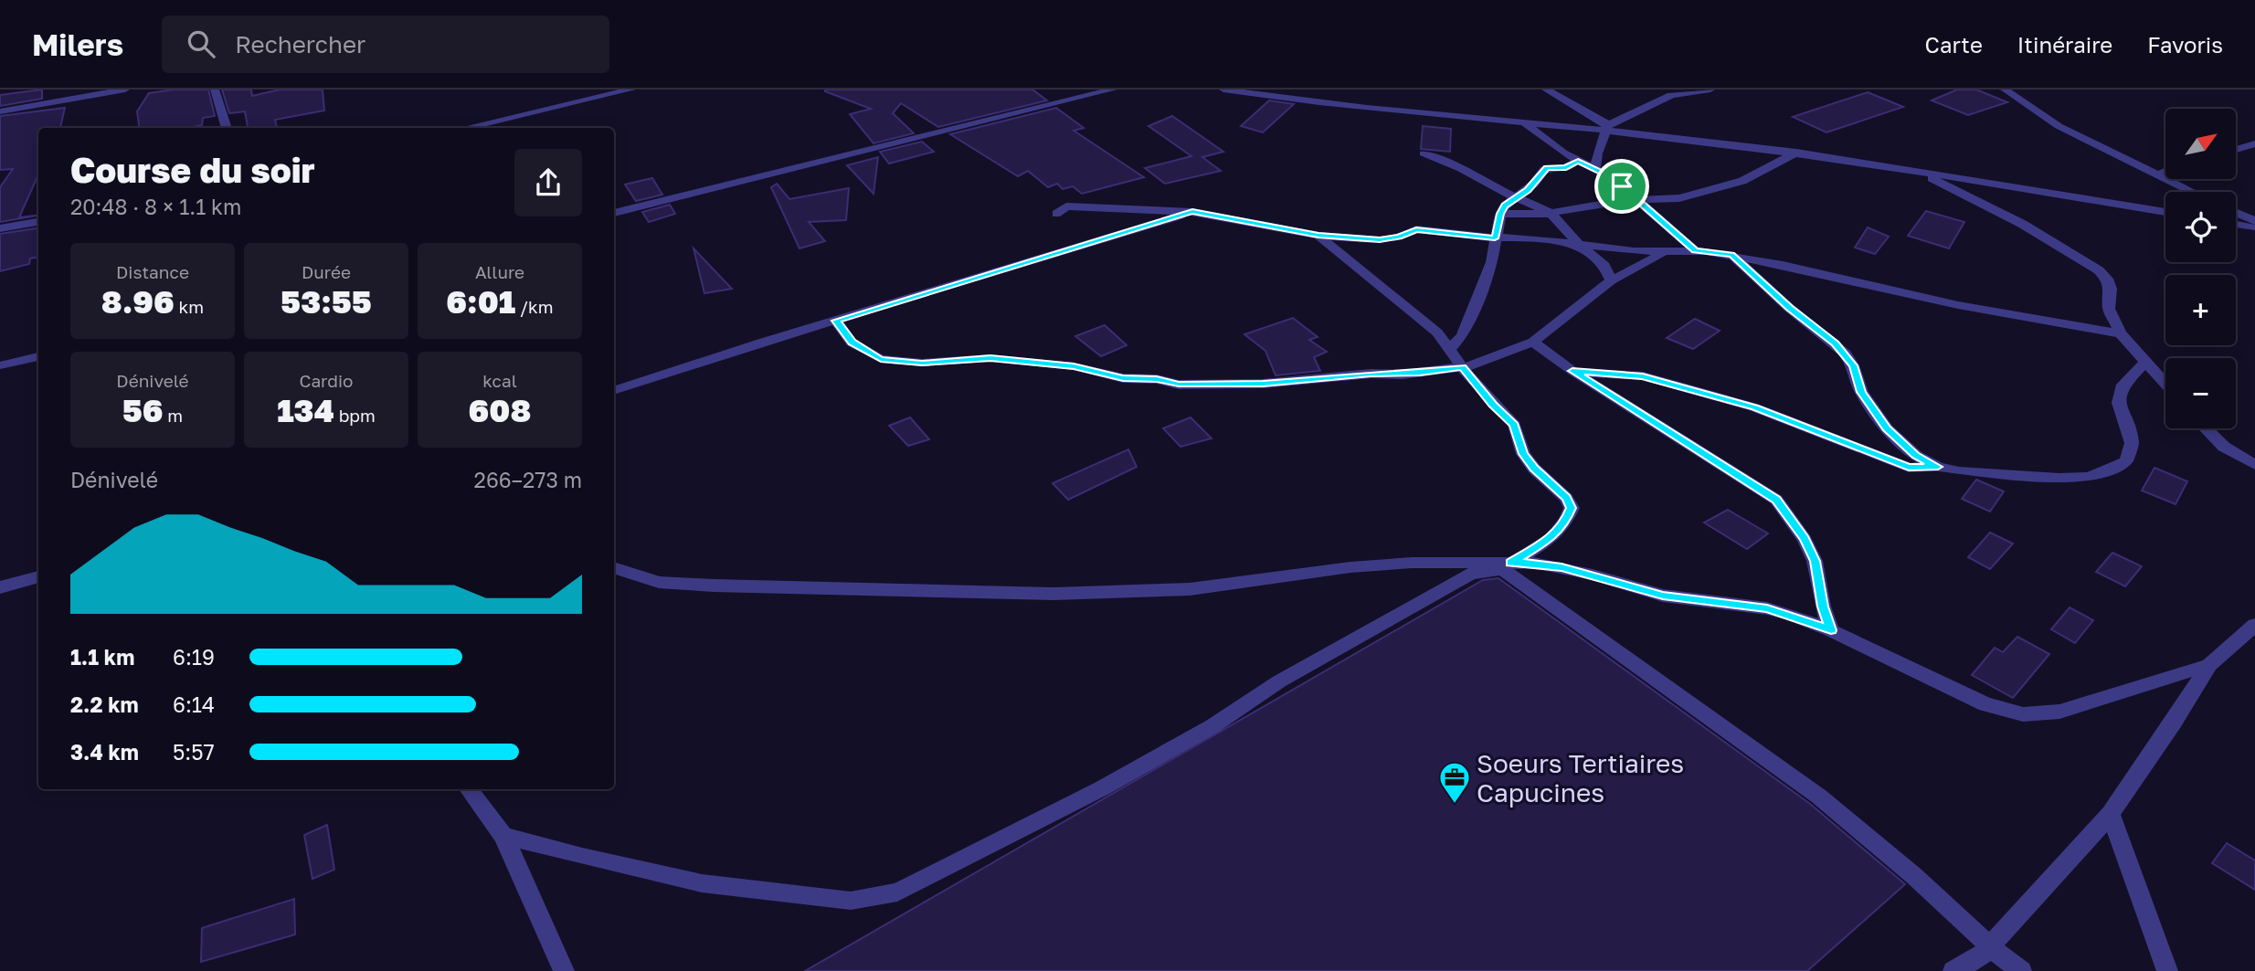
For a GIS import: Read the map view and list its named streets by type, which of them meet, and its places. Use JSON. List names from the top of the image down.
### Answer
{
  "places": {
    "office": ["Soeurs Tertiaires Capucines"]
  },
  "north": "top right",
  "page": {
    "header": "Milers",
    "search": "Rechercher",
    "nav": ["Carte", "Itinéraire", "Favoris"],
    "map_buttons": ["+", "−"],
    "heading": ["Course du soir", "20:48 · 8 × 1.1 km"],
    "stats": [
      ["Distance", "8.96 km"],
      ["Durée", "53:55"],
      ["Allure", "6:01 /km"],
      ["Dénivelé", "56 m"],
      ["Cardio", "134 bpm"],
      ["kcal", "608"]
    ],
    "chart": ["Dénivelé", "266–273 m"],
    "list": [
      {
        "name": "1.1 km",
        "note": "6:19"
      },
      {
        "name": "2.2 km",
        "note": "6:14"
      },
      {
        "name": "3.4 km",
        "note": "5:57"
      }
    ]
  }
}
